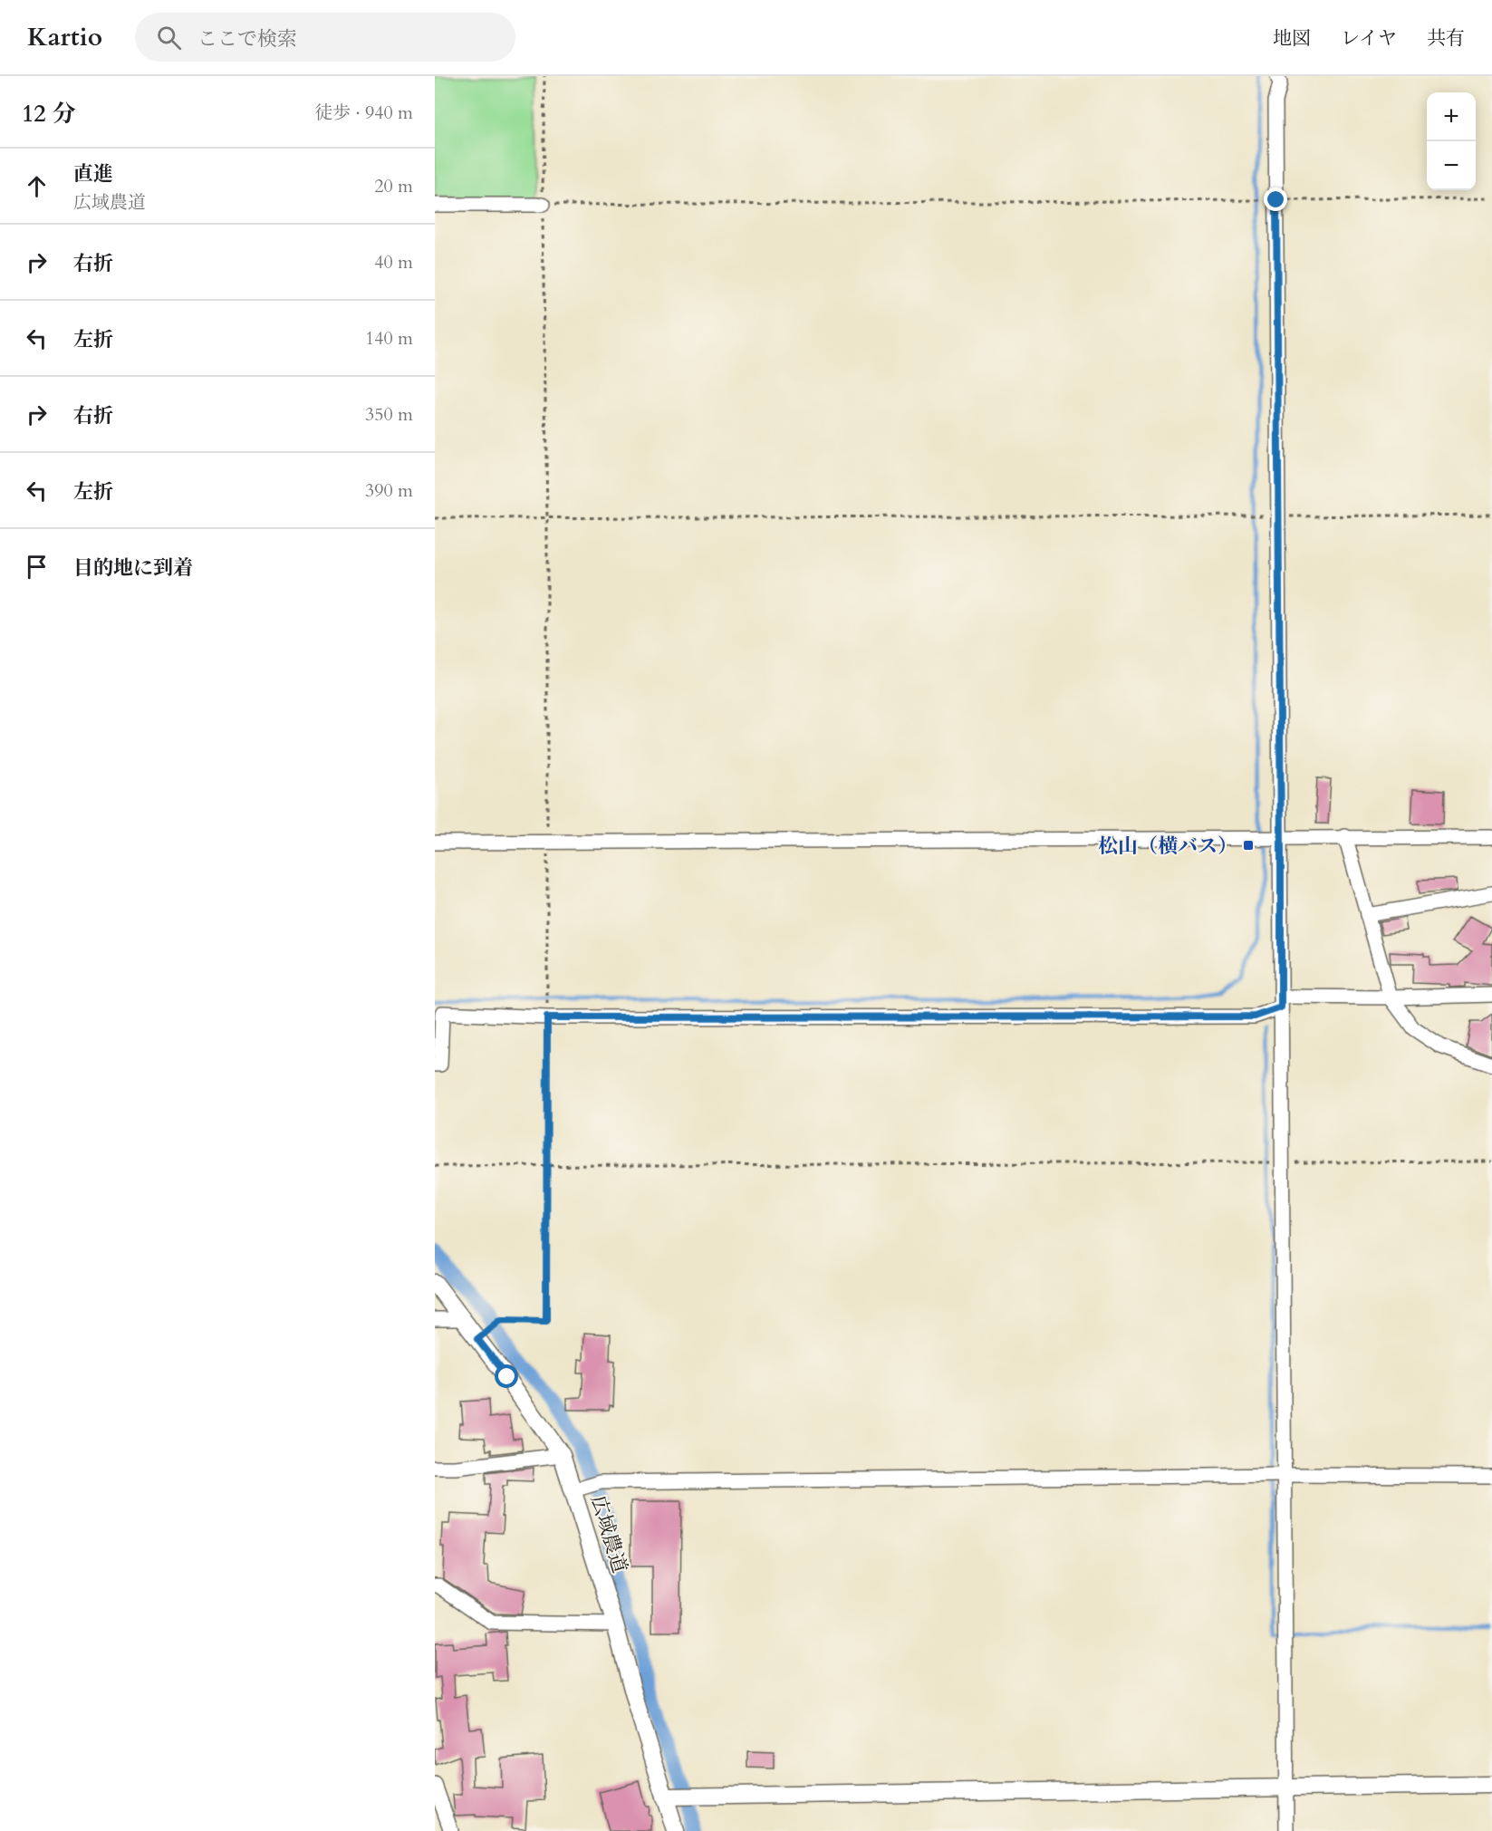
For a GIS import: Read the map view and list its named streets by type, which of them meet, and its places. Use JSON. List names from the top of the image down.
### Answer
{
  "streets": {
    "street": ["広域農道"]
  },
  "places": {
    "transit": ["松山（横バス）"]
  },
  "page": {
    "header": "Kartio",
    "search": "ここで検索",
    "nav": ["地図", "レイヤ", "共有"],
    "heading": ["12 分", "徒歩 · 940 m"],
    "map_buttons": ["+", "−"],
    "list": [
      ["直進", "広域農道", "20 m"],
      ["右折", "40 m"],
      ["左折", "140 m"],
      ["右折", "350 m"],
      ["左折", "390 m"],
      "目的地に到着"
    ]
  }
}
